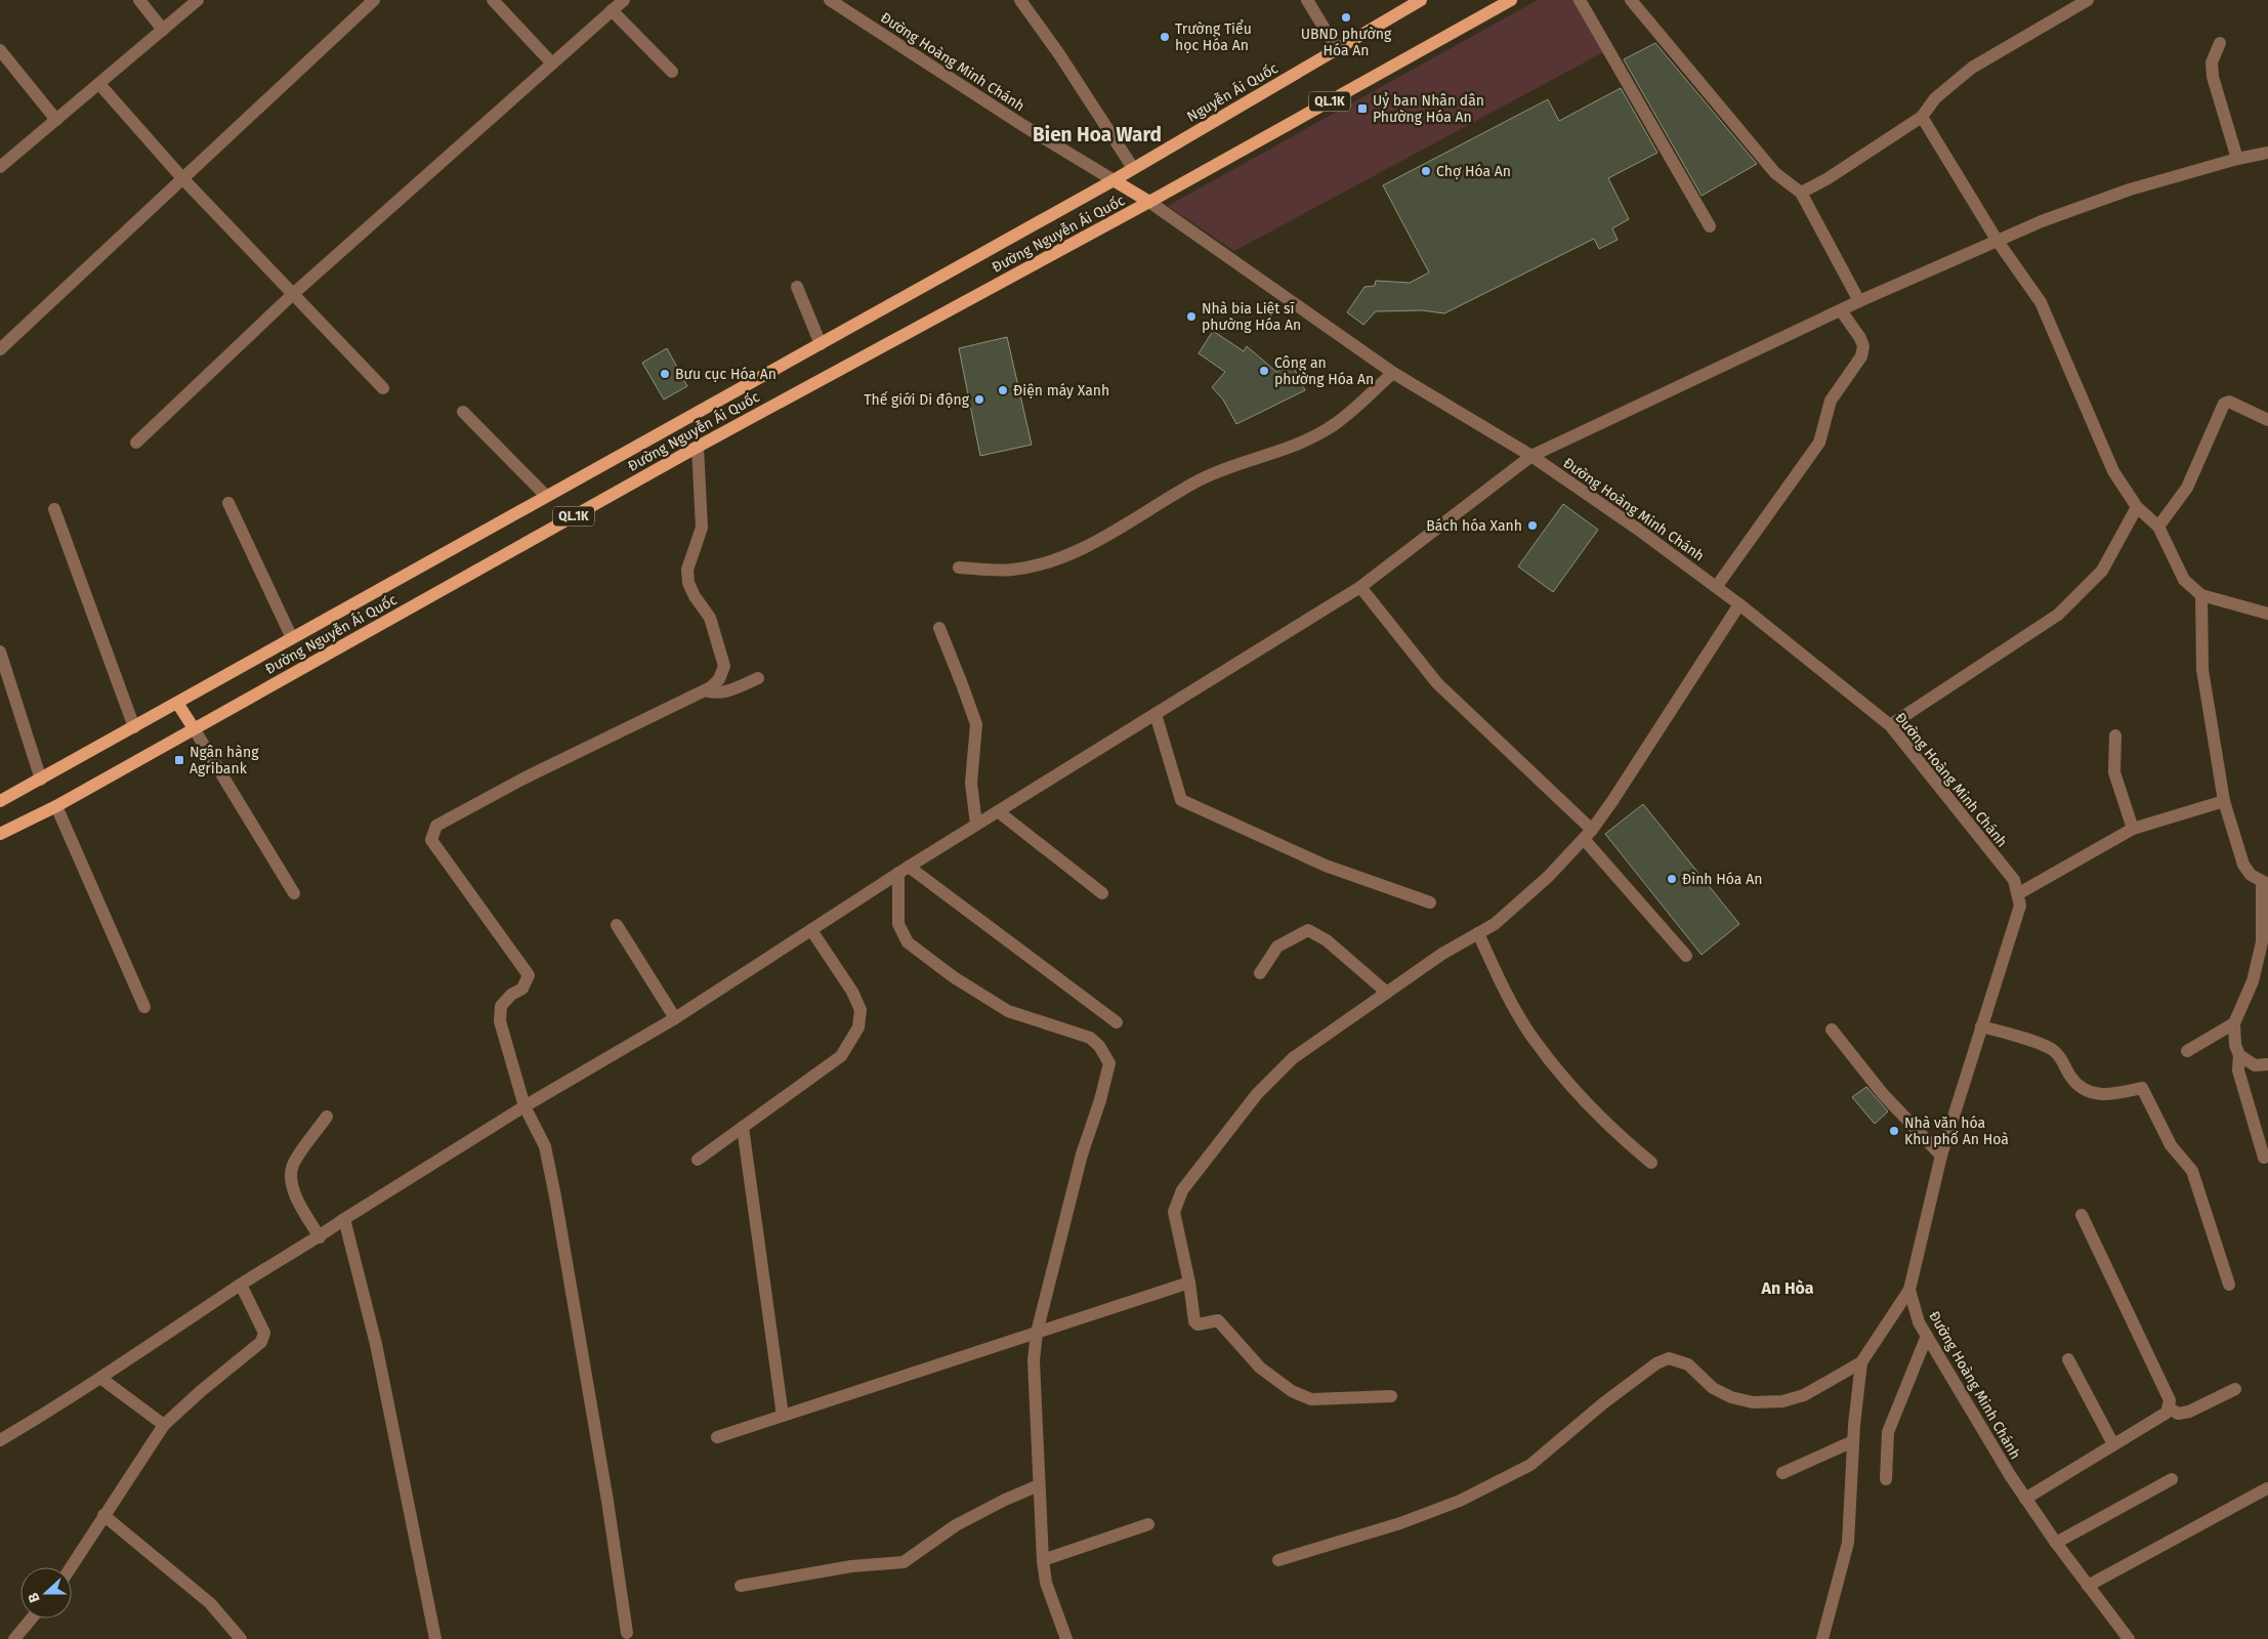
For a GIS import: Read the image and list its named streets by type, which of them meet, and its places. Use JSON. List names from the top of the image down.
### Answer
{
  "streets": {
    "main road": ["Nguyễn Ái Quốc", "QL.1K", "Đường Nguyễn Ái Quốc"],
    "street": ["Đường Hoàng Minh Chánh"]
  },
  "crossings": [
    ["Đường Hoàng Minh Chánh", "Nguyễn Ái Quốc"],
    ["Đường Hoàng Minh Chánh", "Đường Nguyễn Ái Quốc"],
    ["Nguyễn Ái Quốc", "Đường Nguyễn Ái Quốc"]
  ],
  "districts": ["Bien Hoa Ward", "An Hòa"],
  "places": {
    "other": [
      "UBND phường Hóa An",
      "Trường Tiểu học Hóa An",
      "Chợ Hóa An",
      "Nhà bia Liệt sĩ phường Hóa An",
      "Công an phường Hóa An",
      "Bưu cục Hóa An",
      "Điện máy Xanh",
      "Thế giới Di động",
      "Bách hóa Xanh",
      "Đình Hóa An",
      "Nhà văn hóa Khu phố An Hoà"
    ],
    "transit": ["Uỷ ban Nhân dân Phường Hóa An", "Ngân hàng Agribank"]
  },
  "north": "left"
}
